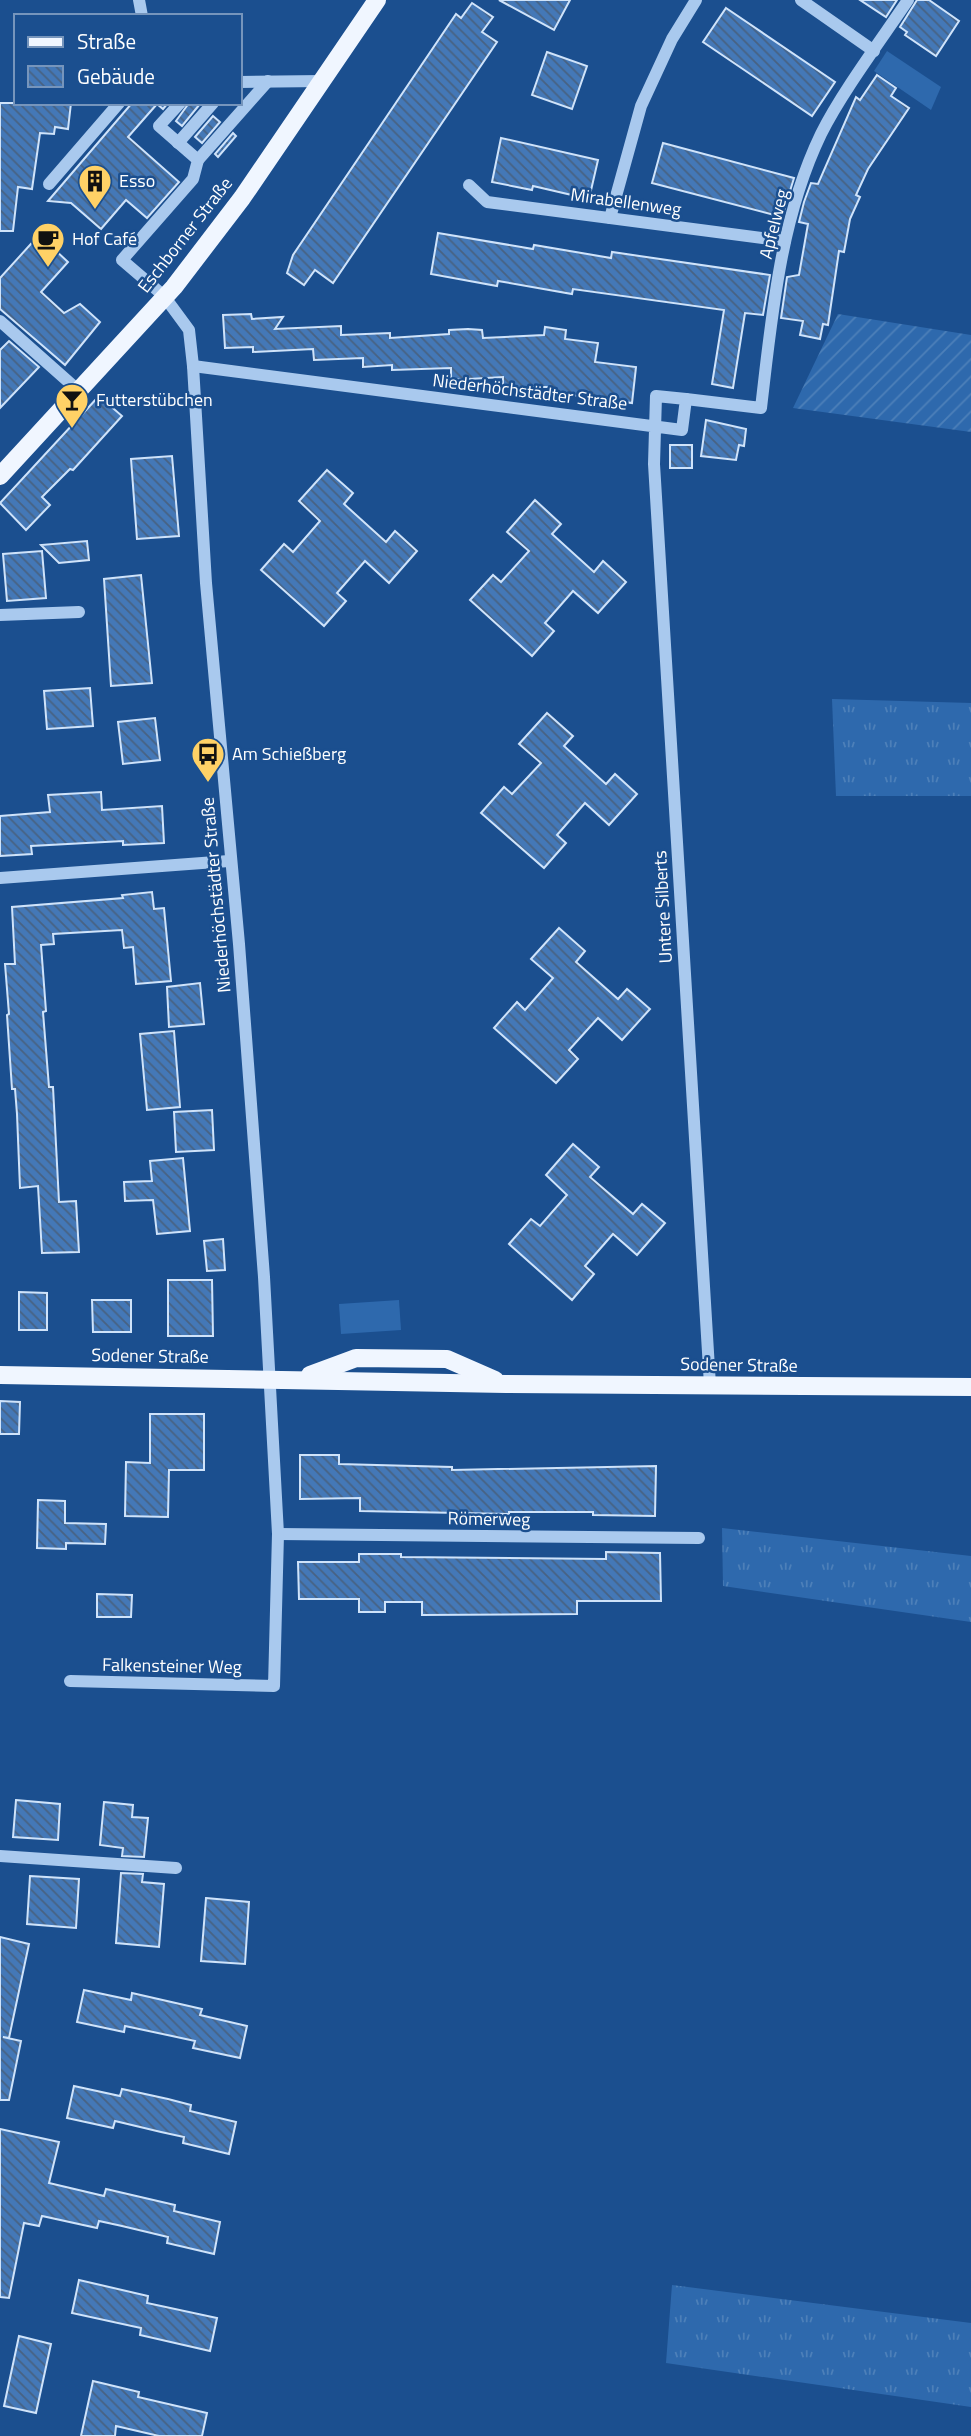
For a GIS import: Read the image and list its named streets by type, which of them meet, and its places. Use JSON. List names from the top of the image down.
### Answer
{
  "streets": {
    "main road": ["Eschborner Straße", "Sodener Straße"],
    "street": [
      "Mirabellenweg",
      "Apfelweg",
      "Niederhöchstädter Straße",
      "Untere Silberts",
      "Römerweg",
      "Falkensteiner Weg"
    ]
  },
  "crossings": [
    ["Mirabellenweg", "Apfelweg"],
    ["Apfelweg", "Niederhöchstädter Straße"],
    ["Apfelweg", "Untere Silberts"],
    ["Eschborner Straße", "Niederhöchstädter Straße"],
    ["Niederhöchstädter Straße", "Untere Silberts"],
    ["Niederhöchstädter Straße", "Sodener Straße"],
    ["Niederhöchstädter Straße", "Römerweg"],
    ["Niederhöchstädter Straße", "Falkensteiner Weg"],
    ["Untere Silberts", "Sodener Straße"]
  ],
  "places": {
    "building": ["Esso"],
    "cafe": ["Hof Café"],
    "bar": ["Futterstübchen"],
    "bus stop": ["Am Schießberg"]
  },
  "legend": ["Straße", "Gebäude"]
}
